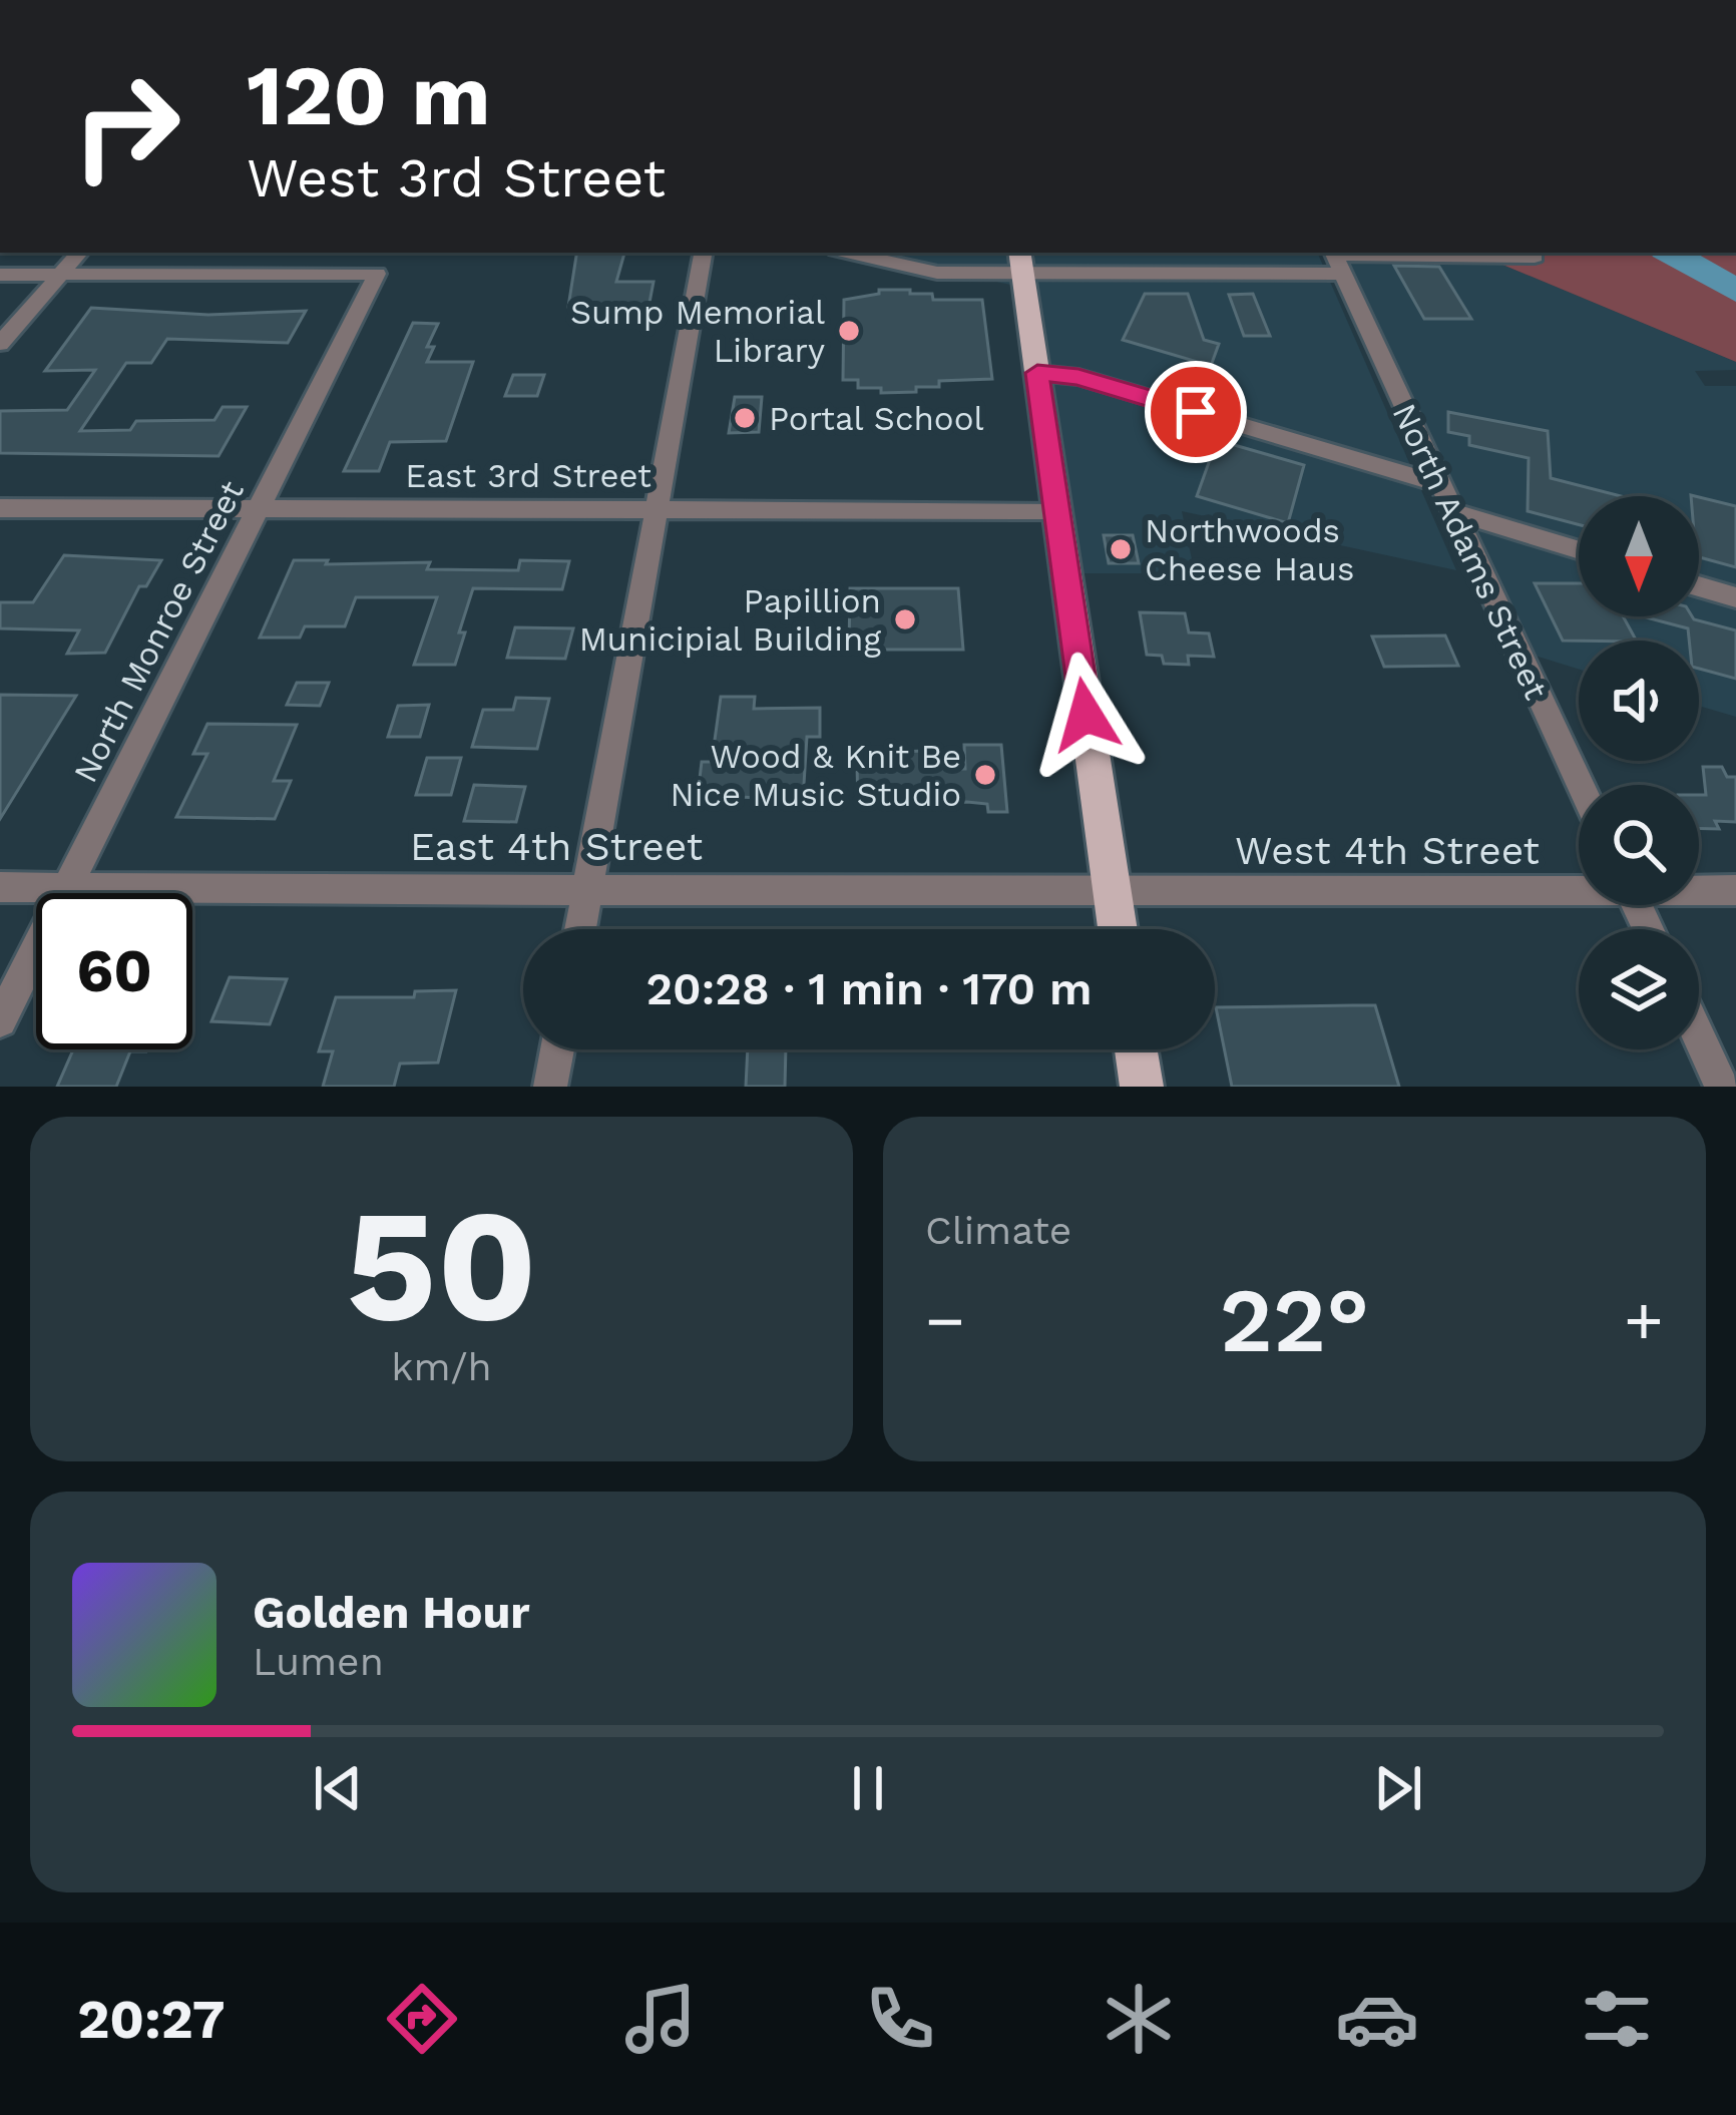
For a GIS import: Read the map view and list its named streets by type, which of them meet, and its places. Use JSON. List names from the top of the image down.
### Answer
{
  "streets": {
    "street": [
      "East 3rd Street",
      "North Adams Street",
      "North Monroe Street",
      "East 4th Street",
      "West 4th Street"
    ]
  },
  "crossings": [
    ["East 3rd Street", "North Monroe Street"],
    ["North Monroe Street", "East 4th Street"],
    ["East 4th Street", "West 4th Street"]
  ],
  "places": [
    "Sump Memorial Library",
    "Portal School",
    "Northwoods Cheese Haus",
    "Papillion Municipial Building",
    "Wood & Knit Be Nice Music Studio"
  ],
  "north": "bottom",
  "page": {
    "turn": ["120 m", "West 3rd Street"],
    "limit": "60",
    "trip": "20:28 · 1 min · 170 m",
    "tile": [
      ["50", "km/h"],
      "Climate"
    ],
    "heat": ["−", "22°", "+"],
    "song": ["Golden Hour", "Lumen"],
    "tabs": "20:27"
  }
}
